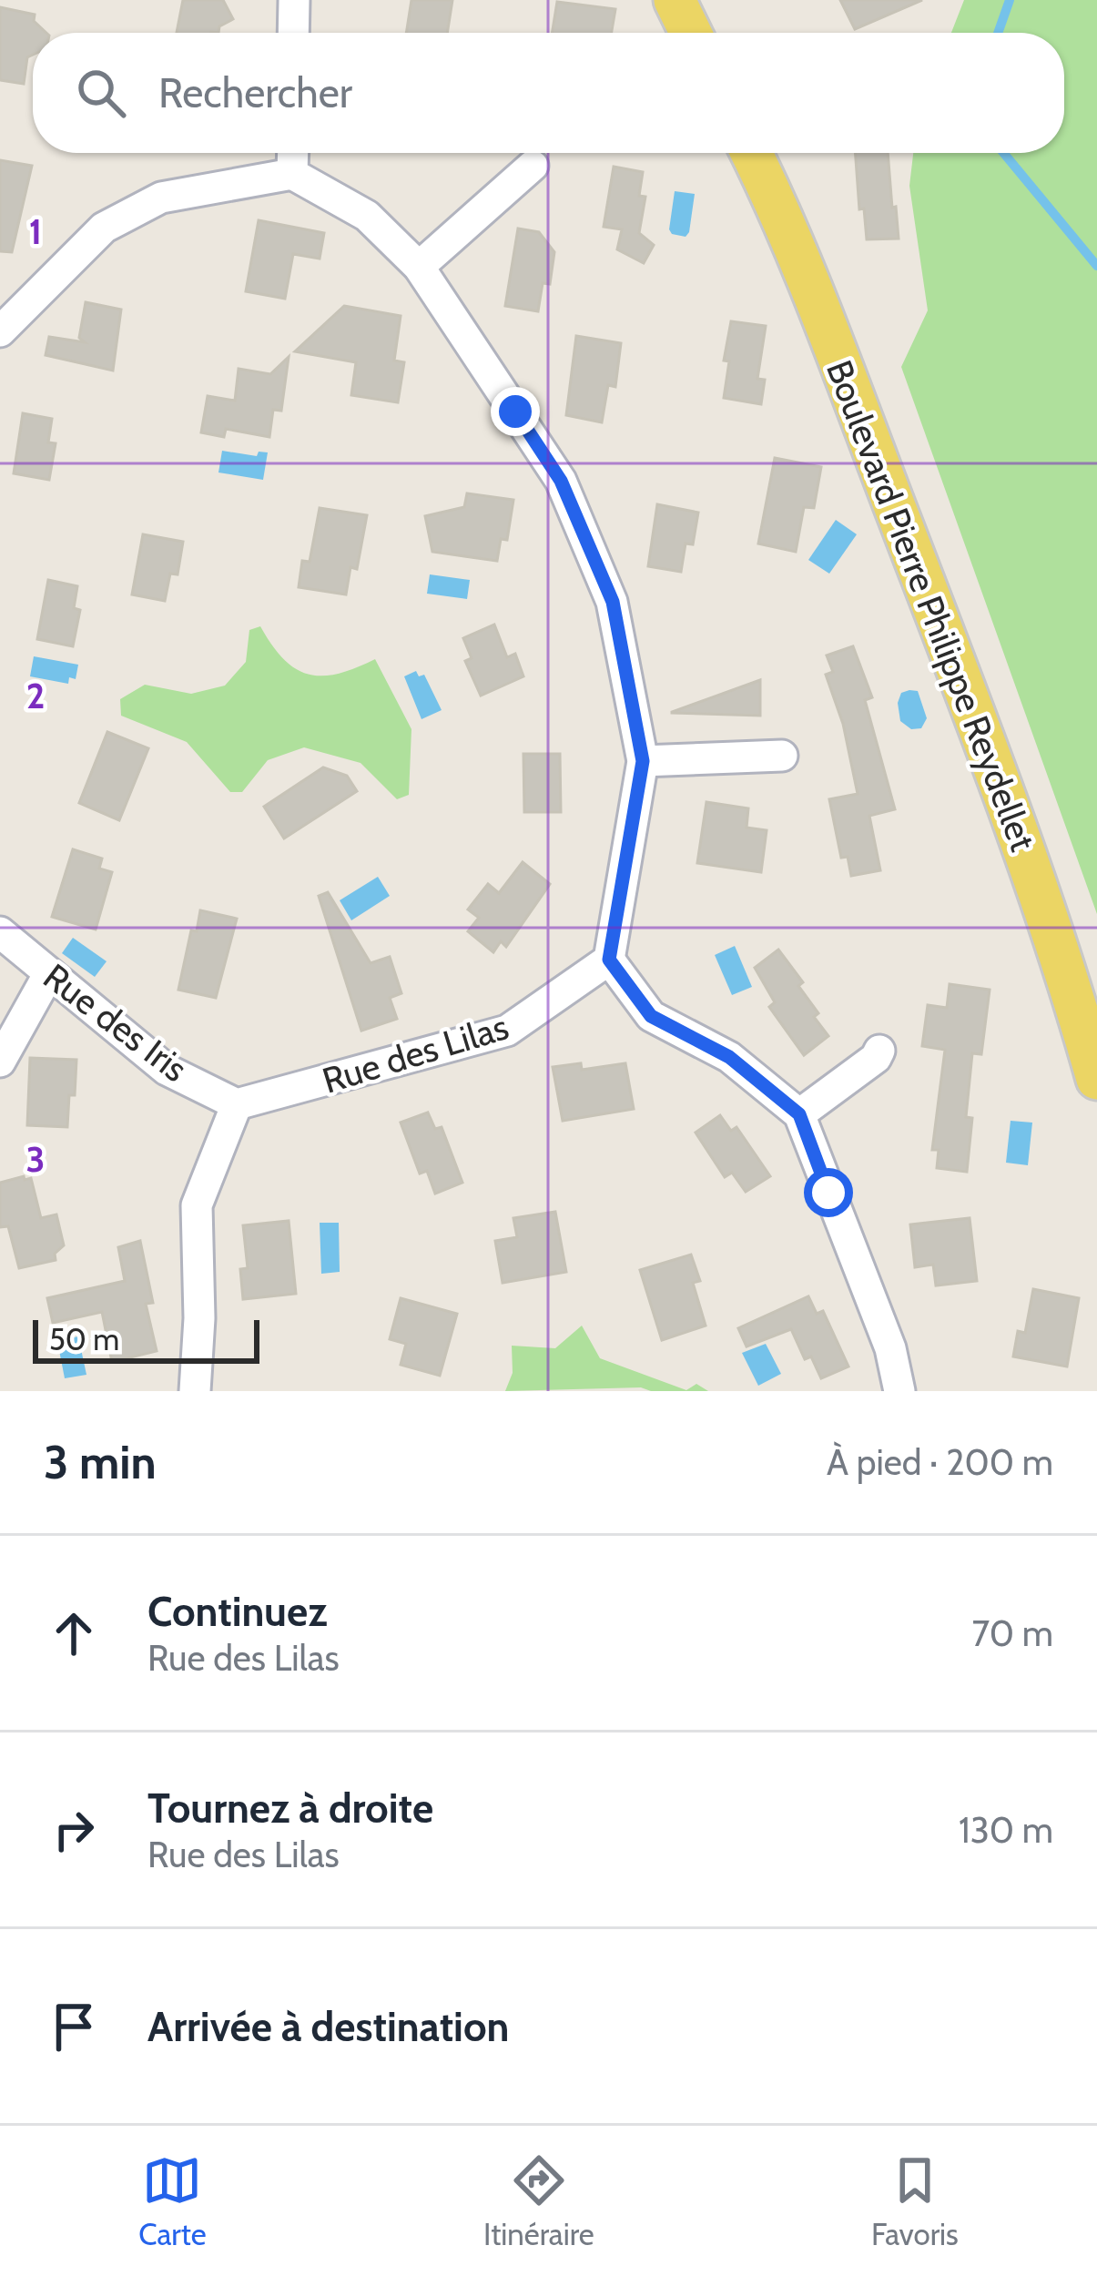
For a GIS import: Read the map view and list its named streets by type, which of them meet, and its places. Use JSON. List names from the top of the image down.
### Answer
{
  "streets": {
    "main road": ["Boulevard Pierre Philippe Reydellet"],
    "street": ["Rue des Iris", "Rue des Lilas"]
  },
  "crossings": [
    ["Rue des Iris", "Rue des Lilas"]
  ],
  "scale_bar": "50 m",
  "page": {
    "search": "Rechercher",
    "scale": "50 m",
    "heading": ["3 min", "À pied · 200 m"],
    "list": [
      ["Continuez", "Rue des Lilas", "70 m"],
      ["Tournez à droite", "Rue des Lilas", "130 m"],
      "Arrivée à destination"
    ],
    "nav": ["Carte", "Itinéraire", "Favoris"]
  },
  "grid": {
    "rows": ["1", "2", "3"]
  }
}
